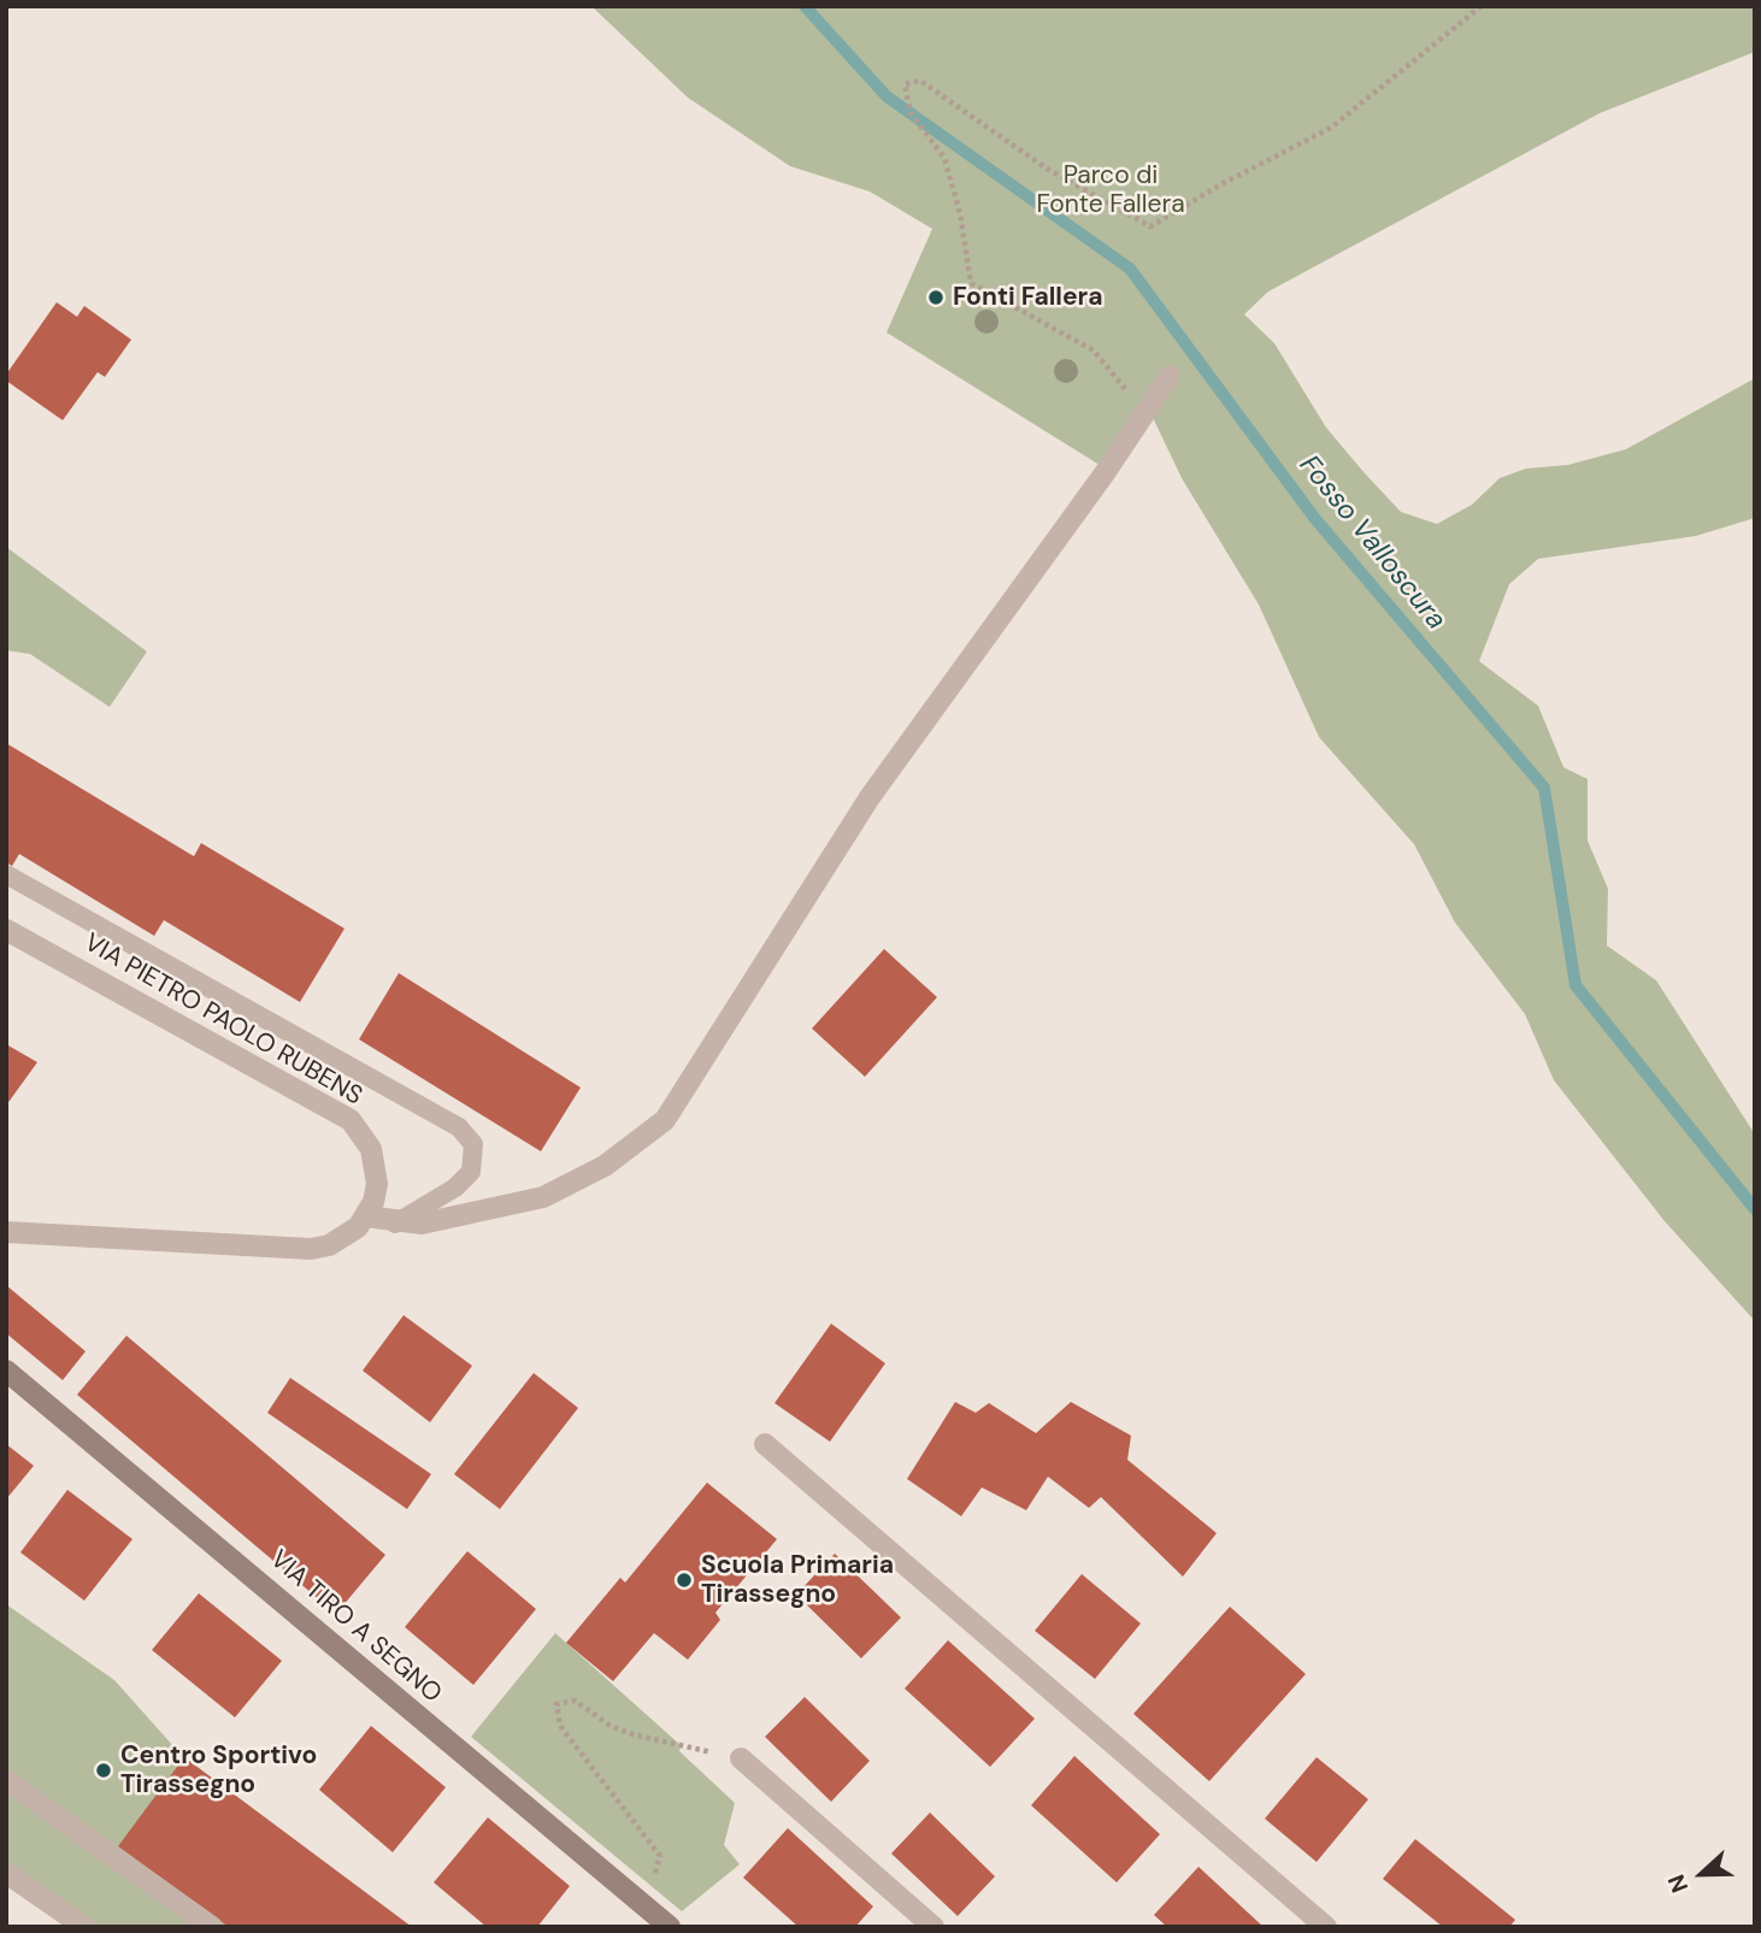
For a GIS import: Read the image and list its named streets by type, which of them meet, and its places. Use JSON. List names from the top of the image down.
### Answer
{
  "streets": {
    "main road": ["VIA TIRO A SEGNO"],
    "street": ["VIA PIETRO PAOLO RUBENS"]
  },
  "water": ["Fosso Valloscura"],
  "parks": ["Parco di Fonte Fallera"],
  "places": ["Fonti Fallera", "Scuola Primaria Tirassegno", "Centro Sportivo Tirassegno"],
  "north": "left"
}
